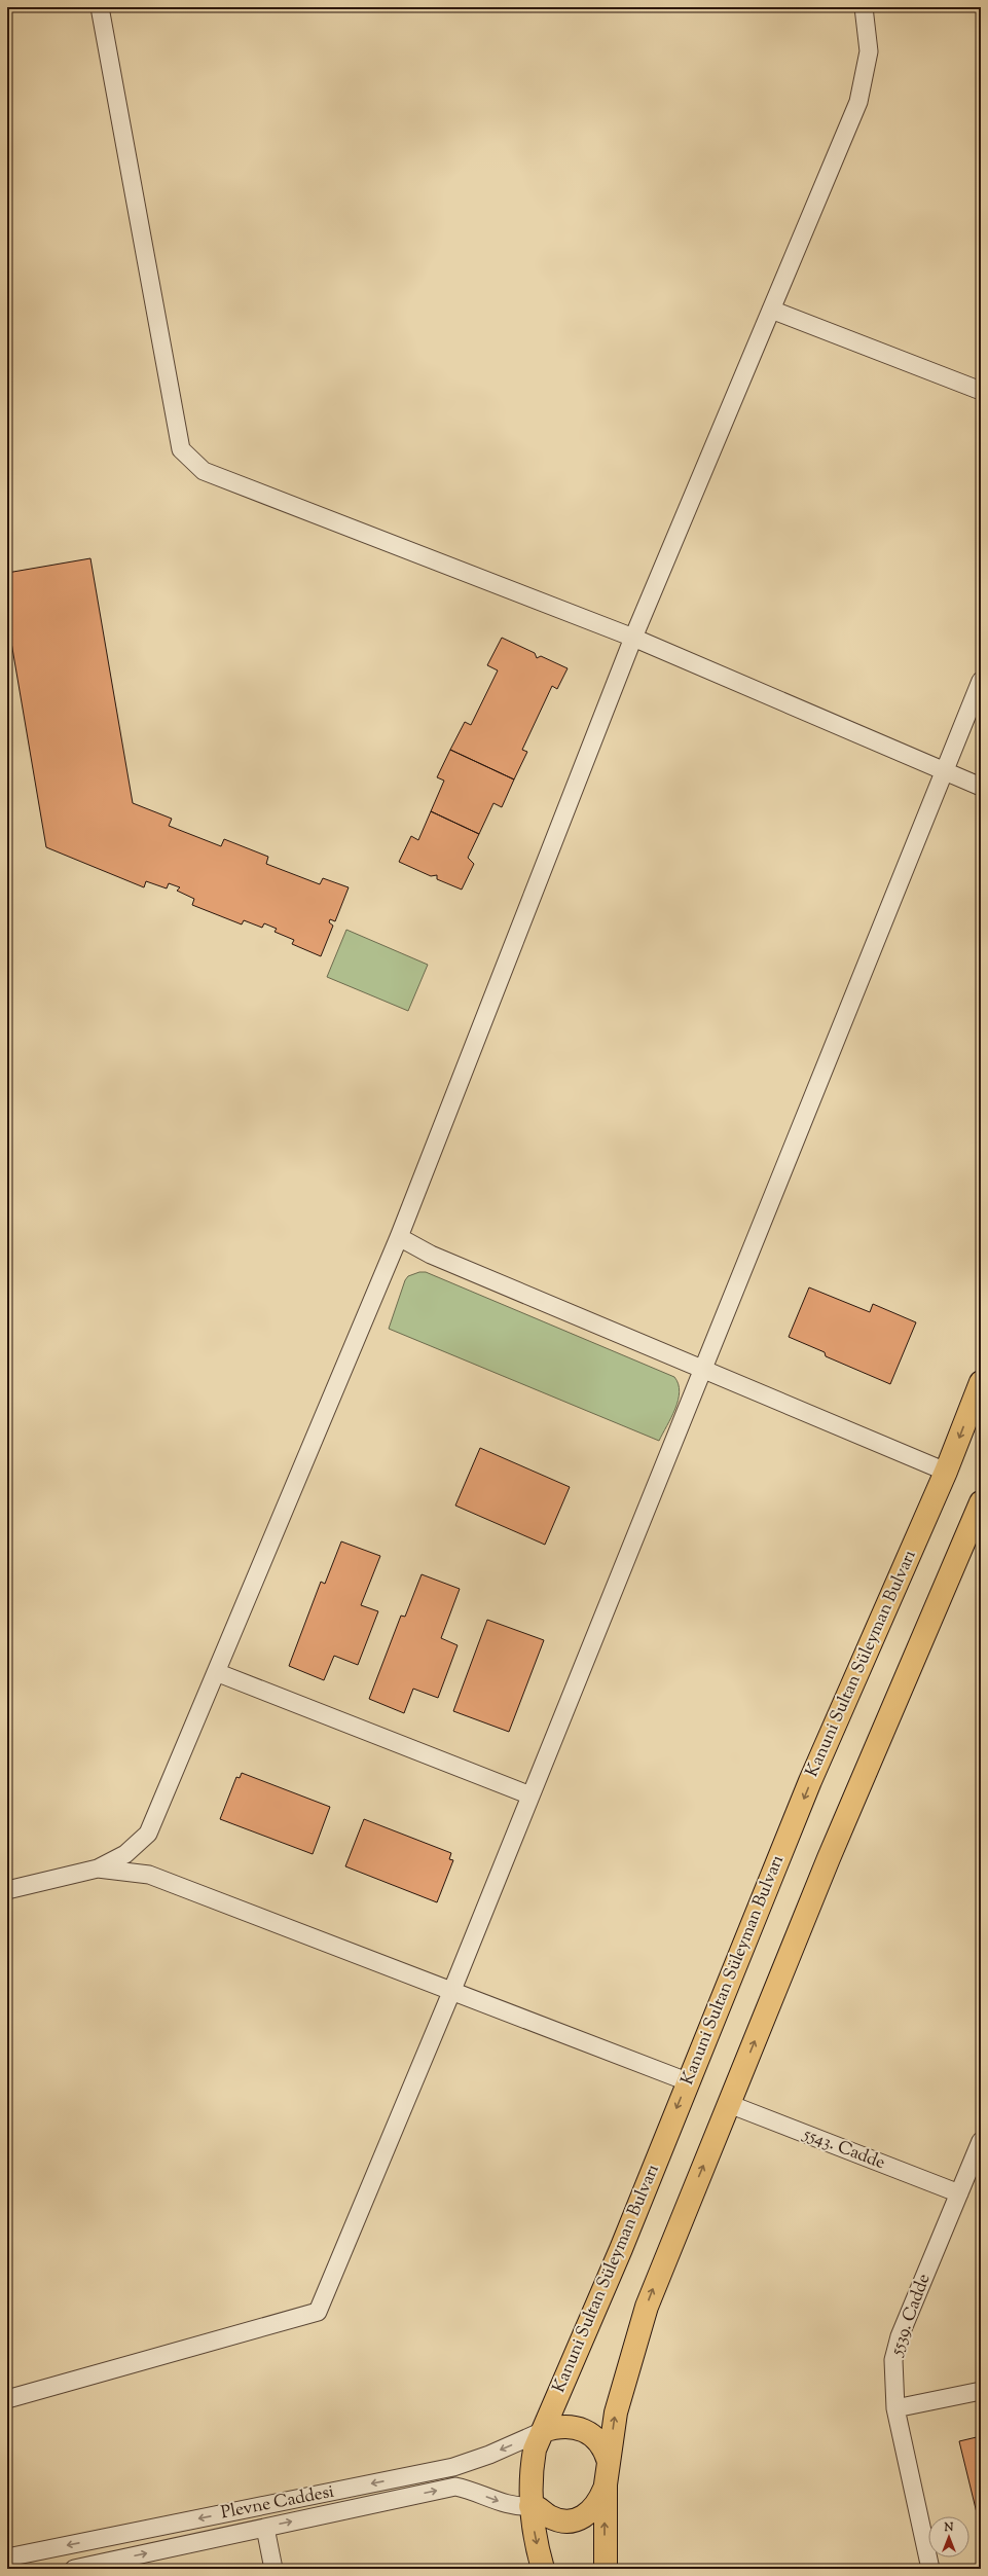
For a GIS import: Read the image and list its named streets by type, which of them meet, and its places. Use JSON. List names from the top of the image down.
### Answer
{
  "streets": {
    "main road": ["Kanuni Sultan Süleyman Bulvarı"],
    "street": ["5543. Cadde", "5539. Cadde", "Plevne Caddesi"]
  },
  "crossings": [
    ["Kanuni Sultan Süleyman Bulvarı", "Plevne Caddesi"],
    ["5543. Cadde", "5539. Cadde"]
  ],
  "north": "top"
}
